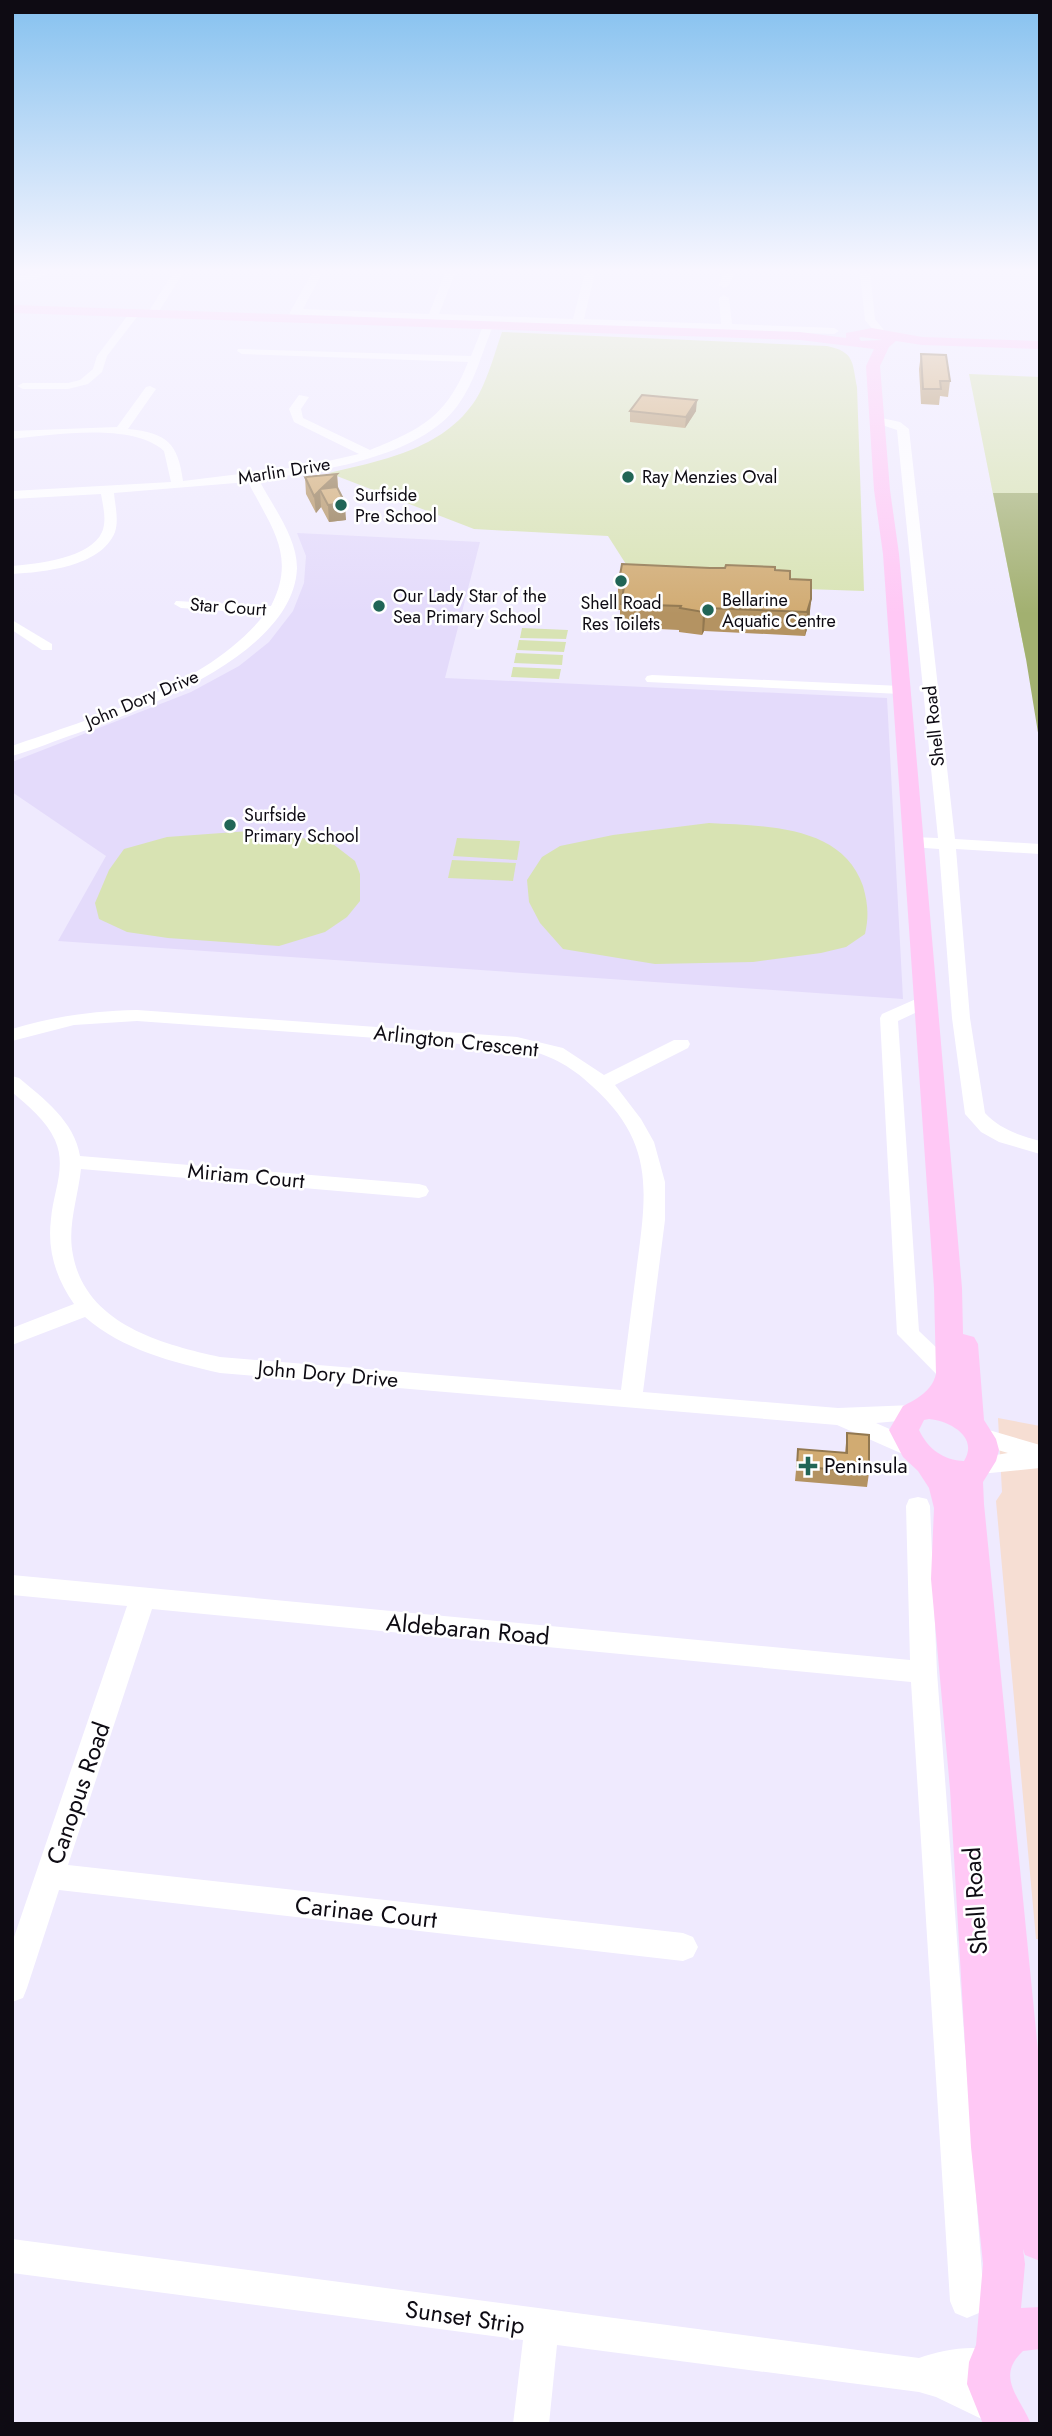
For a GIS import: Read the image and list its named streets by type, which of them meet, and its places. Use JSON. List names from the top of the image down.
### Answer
{
  "streets": {
    "main road": ["Shell Road"],
    "street": [
      "Marlin Drive",
      "Star Court",
      "John Dory Drive",
      "Arlington Crescent",
      "Miriam Court",
      "Aldebaran Road",
      "Canopus Road",
      "Carinae Court",
      "Sunset Strip"
    ]
  },
  "crossings": [
    ["Marlin Drive", "John Dory Drive"],
    ["Star Court", "John Dory Drive"],
    ["John Dory Drive", "Shell Road"],
    ["John Dory Drive", "Arlington Crescent"],
    ["John Dory Drive", "Miriam Court"],
    ["Shell Road", "Aldebaran Road"],
    ["Shell Road", "Sunset Strip"],
    ["Aldebaran Road", "Canopus Road"],
    ["Canopus Road", "Carinae Court"]
  ],
  "places": {
    "other": [
      "Ray Menzies Oval",
      "Surfside Pre School",
      "Shell Road Res Toilets",
      "Our Lady Star of the Sea Primary School",
      "Bellarine Aquatic Centre",
      "Surfside Primary School"
    ],
    "health": ["Peninsula"]
  }
}
